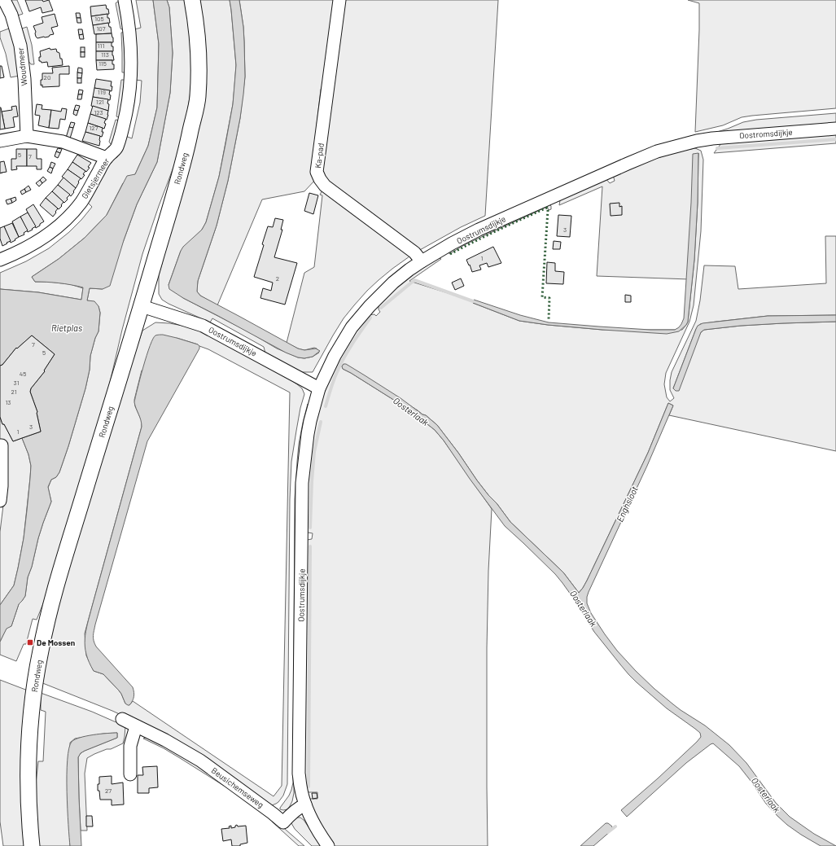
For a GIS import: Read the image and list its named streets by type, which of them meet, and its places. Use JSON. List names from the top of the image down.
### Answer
{
  "streets": {
    "main road": ["Rondweg"],
    "street": [
      "Woudmeer",
      "Oostromsdijkje",
      "Ka-pad",
      "Gletsjermeer",
      "Oostrumsdijkje",
      "Beusichemseweg"
    ]
  },
  "crossings": [
    ["Oostromsdijkje", "Oostrumsdijkje"],
    ["Ka-pad", "Oostrumsdijkje"],
    ["Rondweg", "Oostrumsdijkje"],
    ["Oostrumsdijkje", "Beusichemseweg"]
  ],
  "water": ["Rietplas", "Oosterlaak", "Enghsloot"],
  "places": {
    "transit": ["De Mossen"]
  },
  "house_numbers": [
    "105",
    "107",
    "111",
    "113",
    "115",
    "20",
    "119",
    "121",
    "123",
    "127",
    "5",
    "7",
    "3",
    "1",
    "2",
    "7",
    "5",
    "45",
    "31",
    "21",
    "13",
    "3",
    "1",
    "27"
  ]
}
